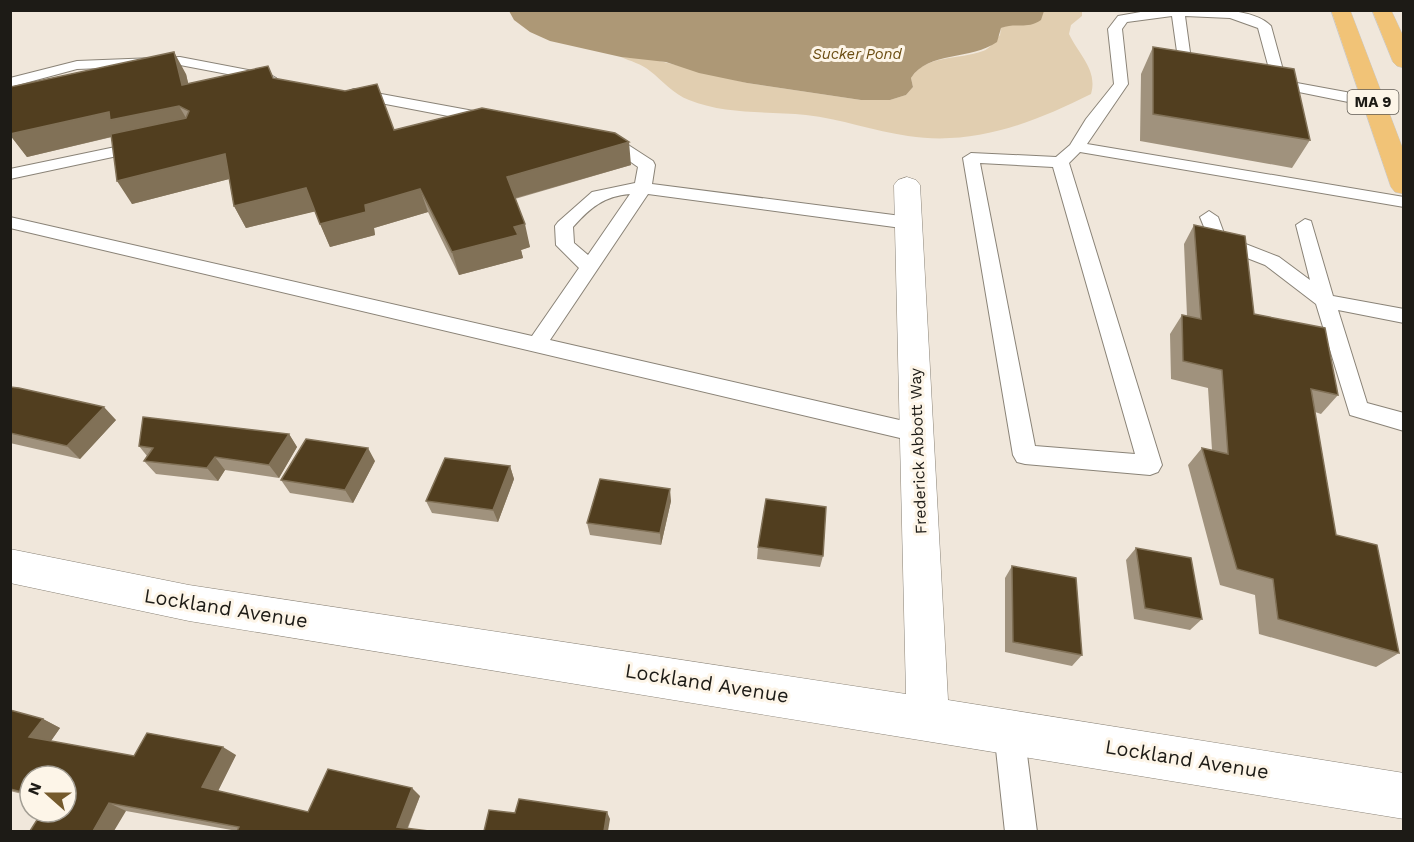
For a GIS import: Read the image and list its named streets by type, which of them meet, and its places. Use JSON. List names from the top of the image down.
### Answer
{
  "streets": {
    "highway": ["MA 9"],
    "street": ["Frederick Abbott Way", "Lockland Avenue"]
  },
  "crossings": [
    ["Frederick Abbott Way", "Lockland Avenue"]
  ],
  "water": ["Sucker Pond"],
  "north": "left"
}
